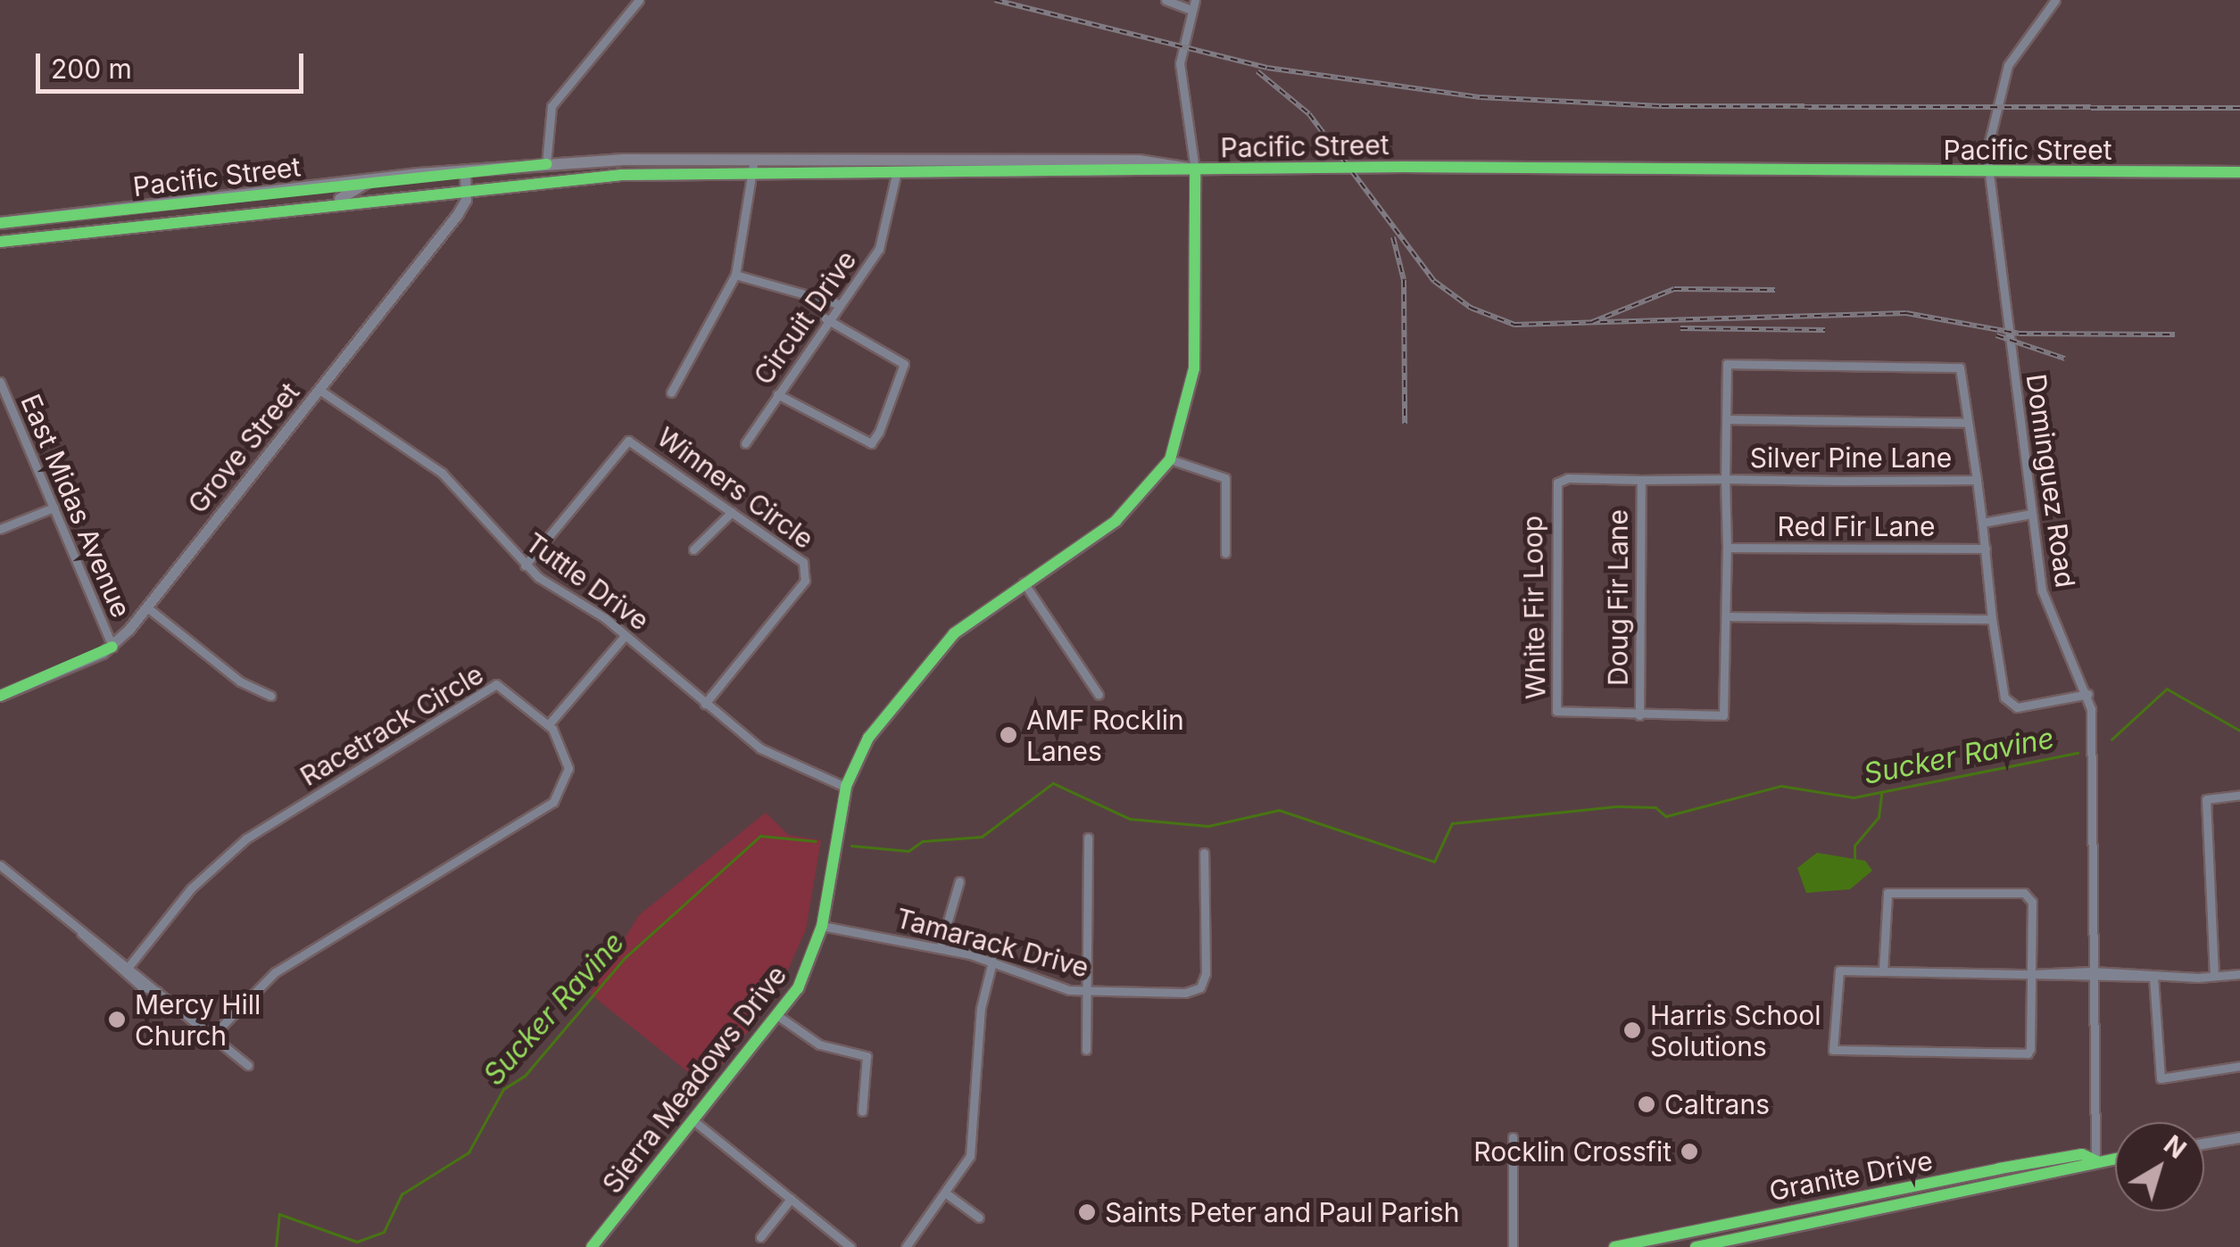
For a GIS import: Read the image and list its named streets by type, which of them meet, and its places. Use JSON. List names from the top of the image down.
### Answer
{
  "streets": {
    "main road": ["Pacific Street"],
    "street": [
      "Circuit Drive",
      "Grove Street",
      "Silver Pine Lane",
      "Dominguez Road",
      "Winners Circle",
      "East Midas Avenue",
      "Red Fir Lane",
      "Tuttle Drive",
      "Doug Fir Lane",
      "White Fir Loop",
      "Racetrack Circle",
      "Tamarack Drive",
      "Sierra Meadows Drive",
      "Granite Drive"
    ]
  },
  "crossings": [
    ["Pacific Street", "Circuit Drive"],
    ["Pacific Street", "Grove Street"],
    ["Pacific Street", "Dominguez Road"],
    ["Pacific Street", "Sierra Meadows Drive"],
    ["Grove Street", "East Midas Avenue"],
    ["Grove Street", "Tuttle Drive"],
    ["Silver Pine Lane", "White Fir Loop"],
    ["Dominguez Road", "Granite Drive"],
    ["Winners Circle", "Tuttle Drive"],
    ["Red Fir Lane", "White Fir Loop"],
    ["Tuttle Drive", "Sierra Meadows Drive"],
    ["Doug Fir Lane", "White Fir Loop"],
    ["Tamarack Drive", "Sierra Meadows Drive"]
  ],
  "water": ["Sucker Ravine"],
  "places": [
    "AMF Rocklin Lanes",
    "Mercy Hill Church",
    "Harris School Solutions",
    "Caltrans",
    "Rocklin Crossfit",
    "Saints Peter and Paul Parish"
  ],
  "scale_bar": "200 m",
  "north": "top right"
}
